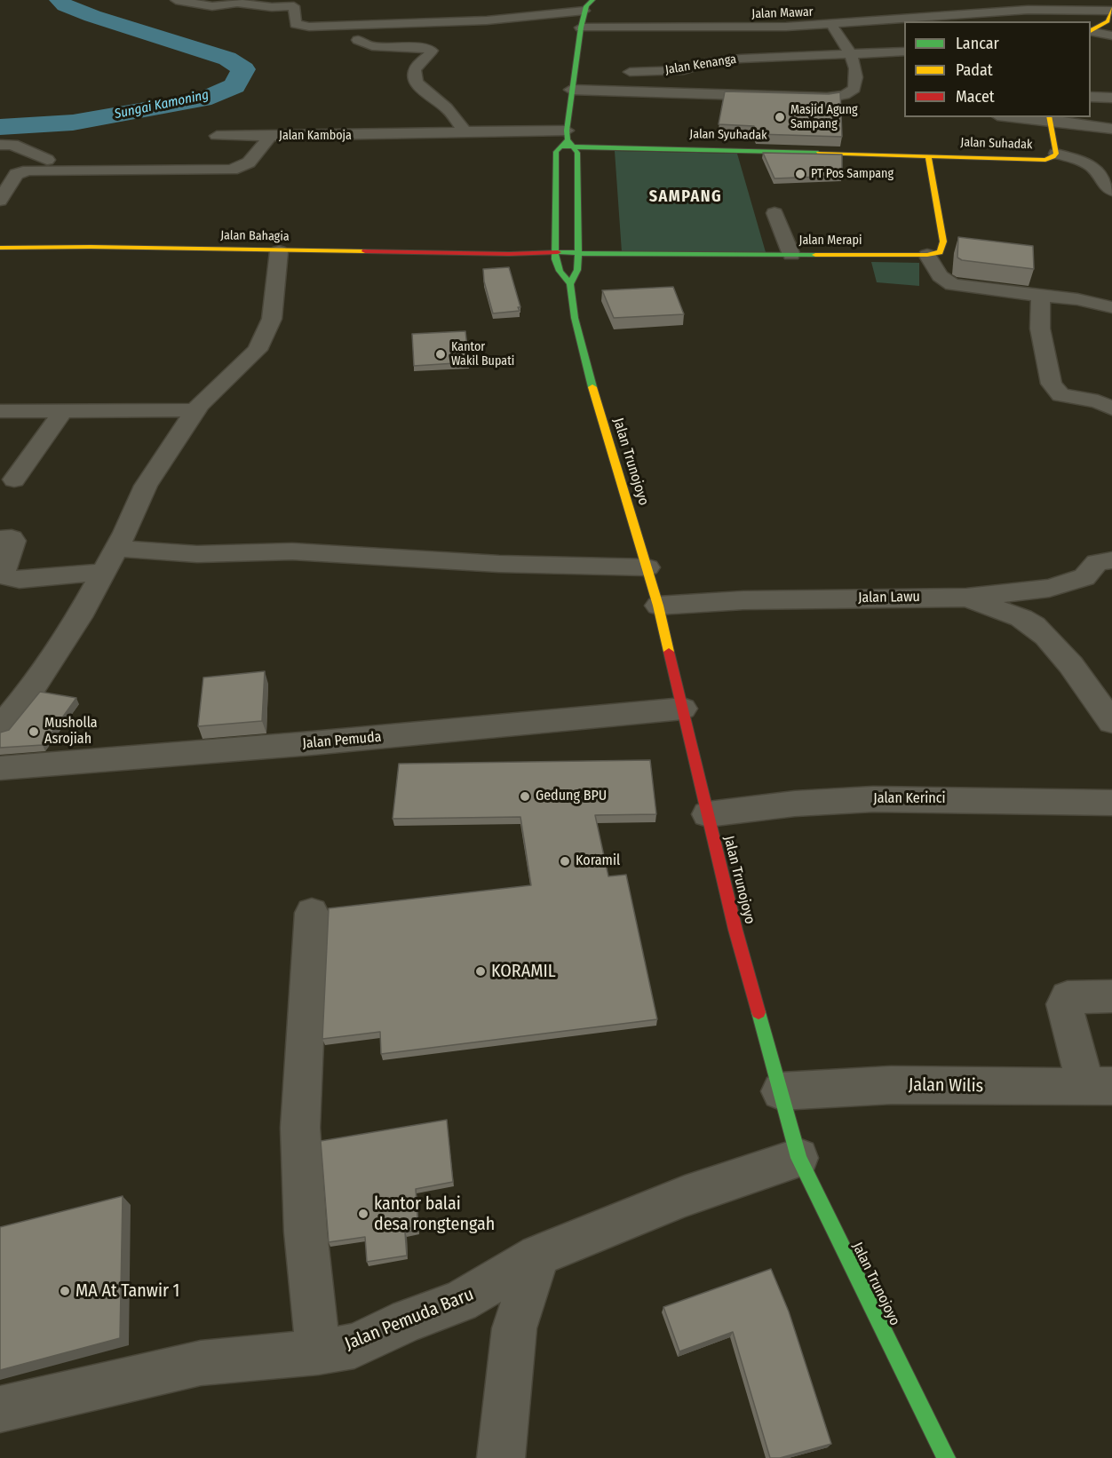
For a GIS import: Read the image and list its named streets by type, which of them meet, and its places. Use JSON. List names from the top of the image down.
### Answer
{
  "streets": {
    "main road": [
      "Jalan Syuhadak",
      "Jalan Suhadak",
      "Jalan Bahagia",
      "Jalan Merapi",
      "Jalan Trunojoyo"
    ],
    "street": [
      "Jalan Mawar",
      "Jalan Kenanga",
      "Jalan Kamboja",
      "Jalan Lawu",
      "Jalan Pemuda",
      "Jalan Kerinci",
      "Jalan Wilis",
      "Jalan Pemuda Baru"
    ]
  },
  "crossings": [
    ["Jalan Syuhadak", "Jalan Kamboja"],
    ["Jalan Syuhadak", "Jalan Suhadak"],
    ["Jalan Bahagia", "Jalan Merapi"],
    ["Jalan Trunojoyo", "Jalan Lawu"],
    ["Jalan Trunojoyo", "Jalan Pemuda"],
    ["Jalan Trunojoyo", "Jalan Kerinci"],
    ["Jalan Trunojoyo", "Jalan Wilis"],
    ["Jalan Trunojoyo", "Jalan Pemuda Baru"]
  ],
  "districts": ["SAMPANG"],
  "water": ["Sungai Kamoning"],
  "places": [
    "Masjid Agung Sampang",
    "PT Pos Sampang",
    "Kantor Wakil Bupati",
    "Musholla Asrojiah",
    "Gedung BPU",
    "Koramil",
    "KORAMIL",
    "kantor balai desa rongtengah",
    "MA At Tanwir 1"
  ],
  "legend": ["Lancar", "Padat", "Macet"]
}
